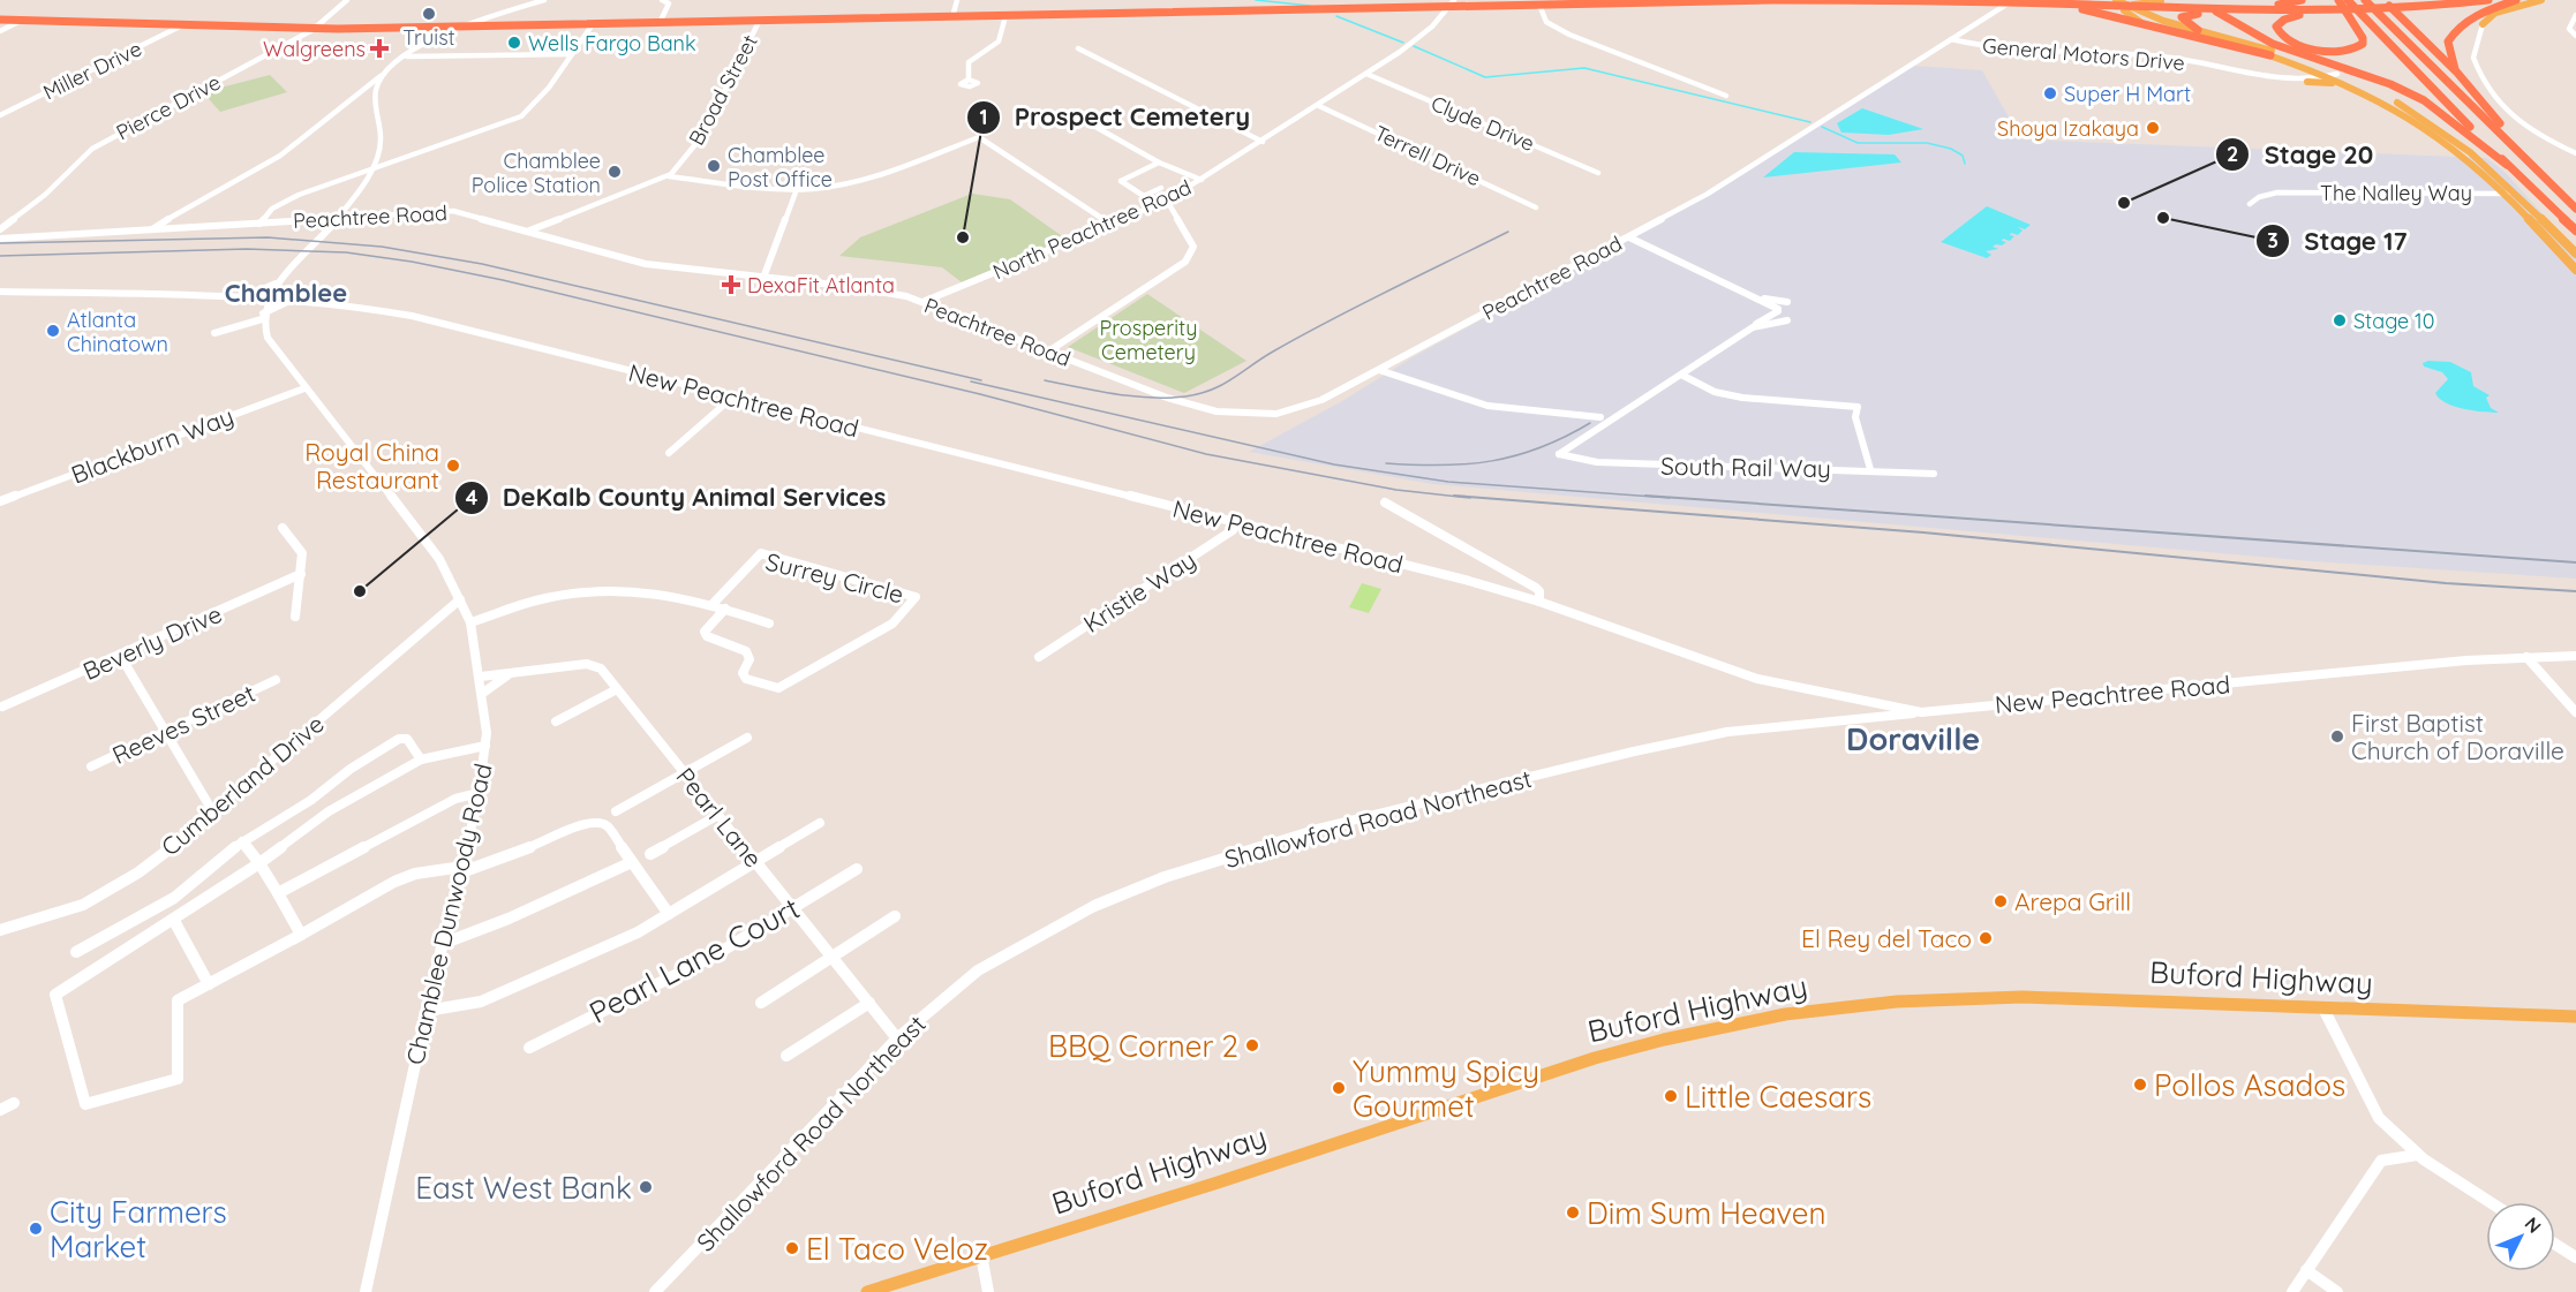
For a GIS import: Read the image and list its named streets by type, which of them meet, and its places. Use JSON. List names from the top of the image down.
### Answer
{
  "streets": {
    "main road": ["Buford Highway"],
    "street": [
      "General Motors Drive",
      "Miller Drive",
      "Broad Street",
      "Pierce Drive",
      "Clyde Drive",
      "Terrell Drive",
      "The Nalley Way",
      "Peachtree Road",
      "North Peachtree Road",
      "New Peachtree Road",
      "Blackburn Way",
      "South Rail Way",
      "Surrey Circle",
      "Kristie Way",
      "Beverly Drive",
      "Reeves Street",
      "Cumberland Drive",
      "Pearl Lane",
      "Shallowford Road Northeast",
      "Chamblee Dunwoody Road",
      "Pearl Lane Court"
    ]
  },
  "crossings": [
    ["General Motors Drive", "Peachtree Road"],
    ["Broad Street", "Peachtree Road"],
    ["Clyde Drive", "North Peachtree Road"],
    ["Terrell Drive", "North Peachtree Road"],
    ["Peachtree Road", "North Peachtree Road"],
    ["New Peachtree Road", "Kristie Way"],
    ["New Peachtree Road", "Shallowford Road Northeast"],
    ["Blackburn Way", "Chamblee Dunwoody Road"],
    ["Cumberland Drive", "Chamblee Dunwoody Road"],
    ["Pearl Lane", "Shallowford Road Northeast"],
    ["Pearl Lane", "Chamblee Dunwoody Road"],
    ["Pearl Lane", "Pearl Lane Court"]
  ],
  "districts": ["Chamblee", "Doraville"],
  "parks": ["Prosperity Cemetery"],
  "places": {
    "other": [
      "Truist",
      "Wells Fargo Bank",
      "Super H Mart",
      "Shoya Izakaya",
      "Chamblee Post Office",
      "Chamblee Police Station",
      "Stage 20",
      "Stage 17",
      "Prospect Cemetery",
      "Stage 10",
      "Atlanta Chinatown",
      "Royal China Restaurant",
      "DeKalb County Animal Services",
      "First Baptist Church of Doraville",
      "Arepa Grill",
      "El Rey del Taco",
      "BBQ Corner 2",
      "Pollos Asados",
      "Yummy Spicy Gourmet",
      "Little Caesars",
      "East West Bank",
      "Dim Sum Heaven",
      "City Farmers Market",
      "El Taco Veloz"
    ],
    "health": ["Walgreens", "DexaFit Atlanta"]
  },
  "north": "top right"
}
